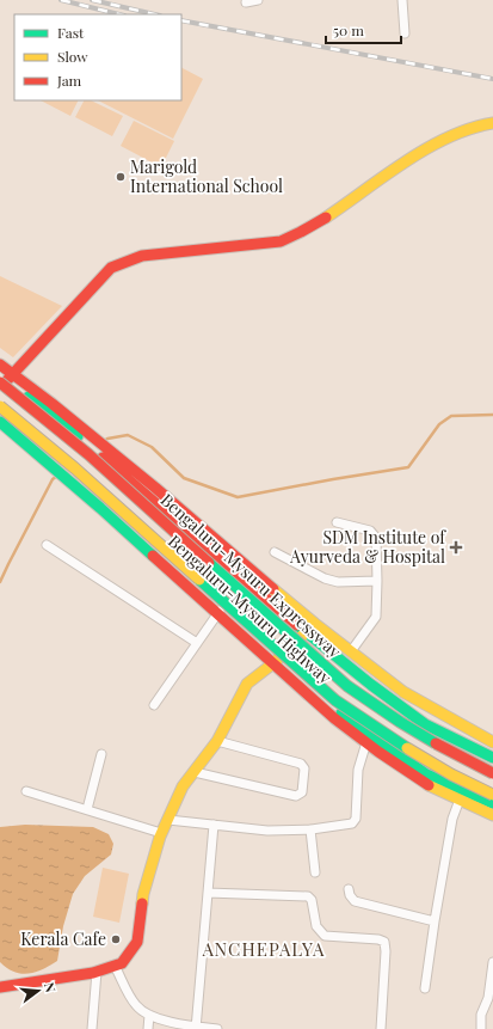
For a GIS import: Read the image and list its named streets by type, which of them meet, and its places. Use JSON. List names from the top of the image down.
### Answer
{
  "streets": {
    "main road": ["Bengaluru-Mysuru Expressway", "Bengaluru-Mysuru Highway"]
  },
  "districts": ["ANCHEPALYA"],
  "places": {
    "other": ["Marigold International School", "Kerala Cafe"],
    "health": ["SDM Institute of Ayurveda & Hospital"]
  },
  "legend": ["Fast", "Slow", "Jam"],
  "scale_bar": "50 m",
  "north": "right"
}
